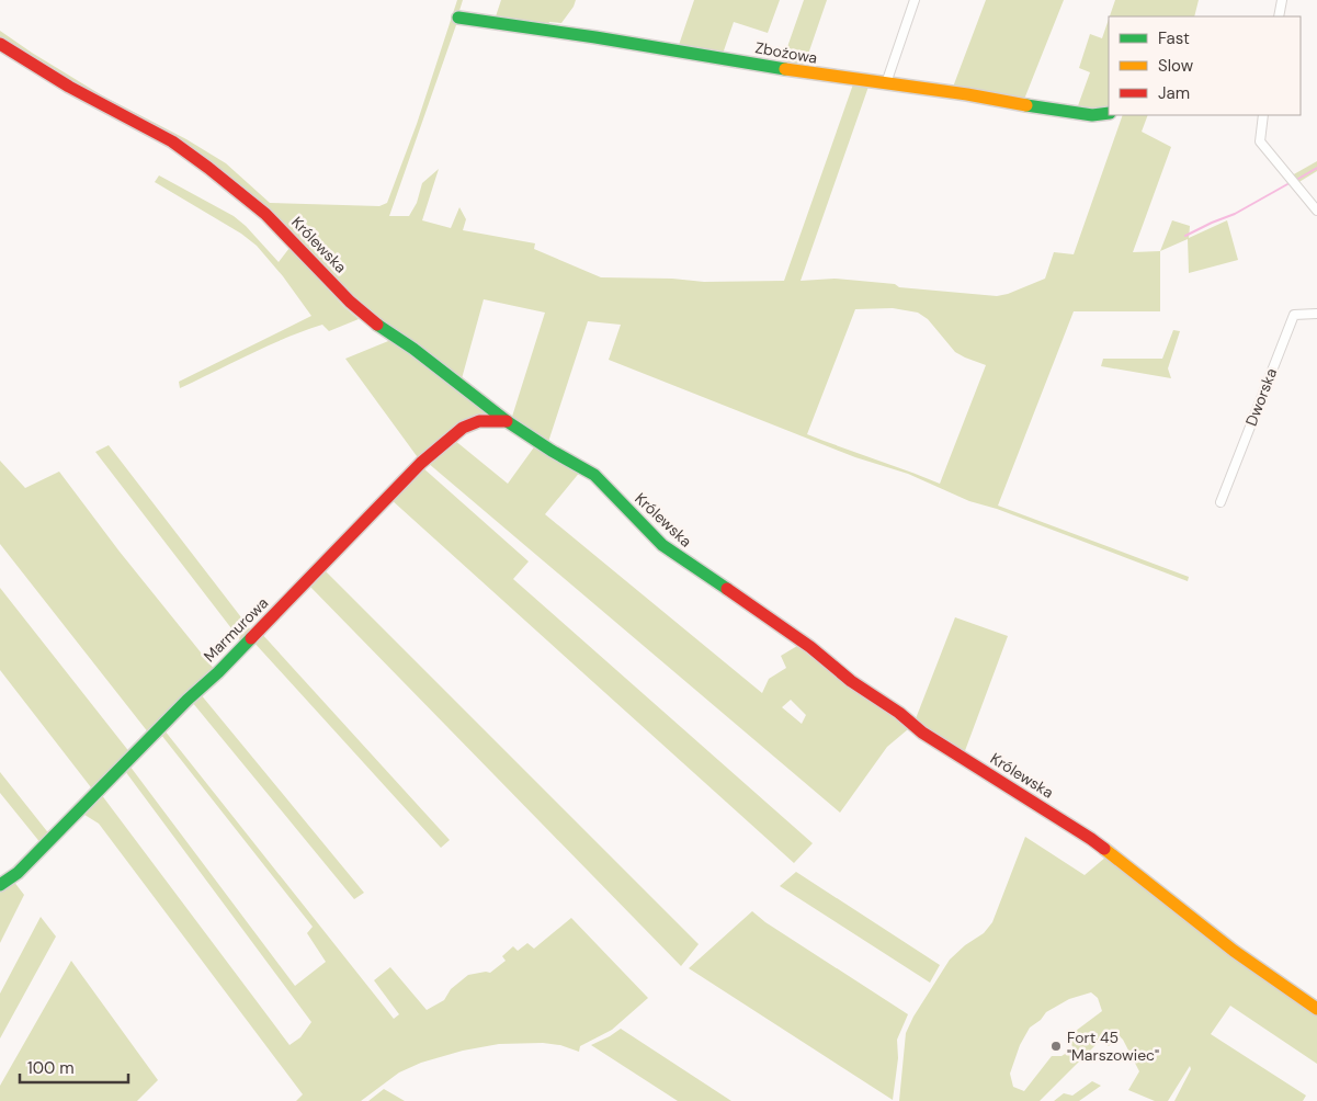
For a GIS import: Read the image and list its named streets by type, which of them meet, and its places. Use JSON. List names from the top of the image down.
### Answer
{
  "streets": {
    "street": [
      "Zbożowa",
      "Królewska",
      "Dworska",
      "Marmurowa"
    ]
  },
  "crossings": [
    ["Królewska", "Marmurowa"]
  ],
  "places": ["Fort 45 \"Marszowiec\""],
  "legend": ["Fast", "Slow", "Jam"],
  "scale_bar": "100 m"
}
